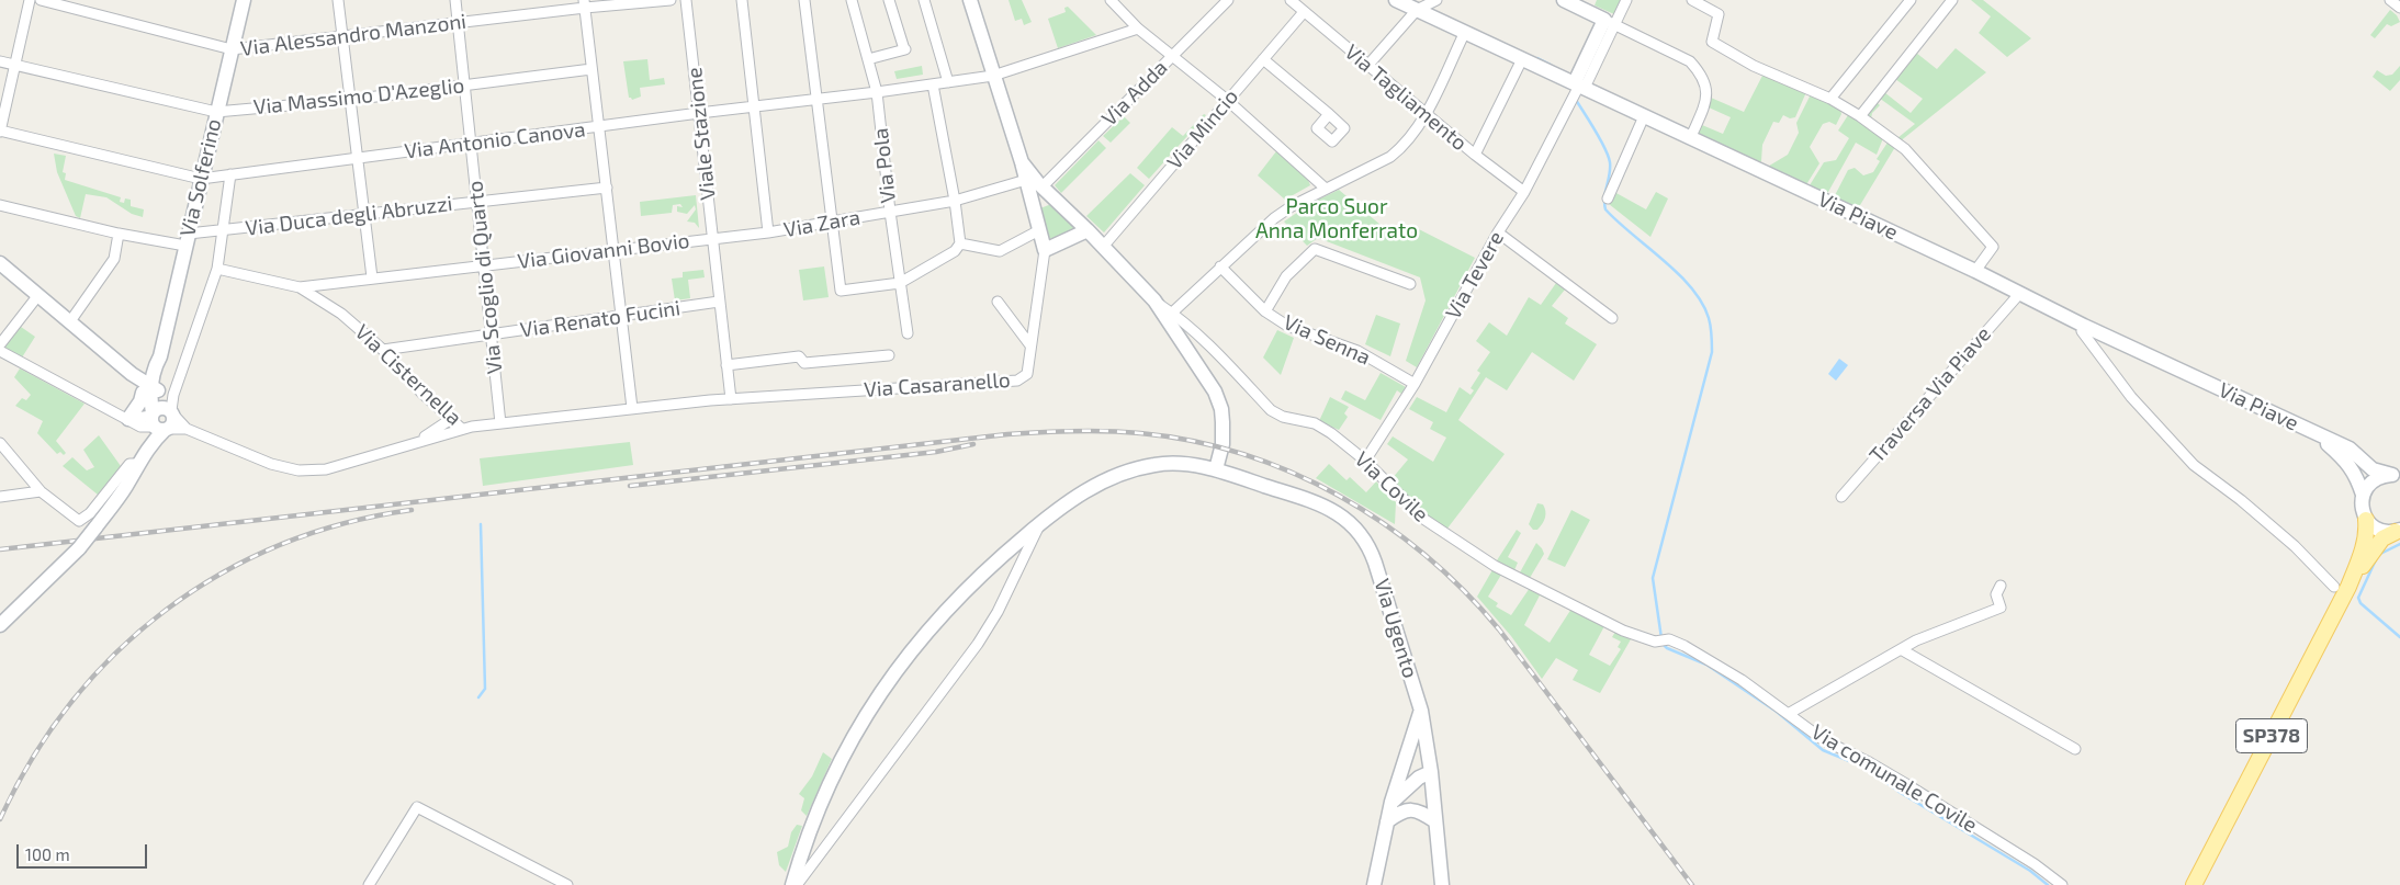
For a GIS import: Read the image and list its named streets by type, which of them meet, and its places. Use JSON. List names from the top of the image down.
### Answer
{
  "streets": {
    "main road": ["SP378"],
    "street": [
      "Via Alessandro Manzoni",
      "Via Adda",
      "Via Massimo D'Azeglio",
      "Via Tagliamento",
      "Via Mincio",
      "Viale Stazione",
      "Via Antonio Canova",
      "Via Pola",
      "Via Solferino",
      "Via Duca degli Abruzzi",
      "Via Piave",
      "Via Zara",
      "Via Giovanni Bovio",
      "Via Tevere",
      "Via Scoglio di Quarto",
      "Via Renato Fucini",
      "Via Senna",
      "Via Cisternella",
      "Via Casaranello",
      "Traversa Via Piave",
      "Via Covile",
      "Via Ugento",
      "Via comunale Covile"
    ]
  },
  "crossings": [
    ["Via Alessandro Manzoni", "Via Solferino"],
    ["Via Alessandro Manzoni", "Via Scoglio di Quarto"],
    ["Via Adda", "Via Covile"],
    ["Via Massimo D'Azeglio", "Via Solferino"],
    ["Via Massimo D'Azeglio", "Via Scoglio di Quarto"],
    ["Via Tagliamento", "Via Mincio"],
    ["Via Tagliamento", "Via Tevere"],
    ["Via Mincio", "Via Covile"],
    ["Viale Stazione", "Via Antonio Canova"],
    ["Viale Stazione", "Via Zara"],
    ["Viale Stazione", "Via Giovanni Bovio"],
    ["Viale Stazione", "Via Renato Fucini"],
    ["Viale Stazione", "Via Cisternella"],
    ["Viale Stazione", "Via Casaranello"],
    ["Via Antonio Canova", "Via Pola"],
    ["Via Antonio Canova", "Via Solferino"],
    ["Via Antonio Canova", "Via Scoglio di Quarto"],
    ["Via Pola", "Via Zara"],
    ["Via Solferino", "Via Duca degli Abruzzi"],
    ["Via Duca degli Abruzzi", "Via Scoglio di Quarto"],
    ["Via Piave", "Via Tevere"],
    ["Via Piave", "Traversa Via Piave"],
    ["Via Piave", "SP378"],
    ["Via Zara", "Via Giovanni Bovio"],
    ["Via Giovanni Bovio", "Via Scoglio di Quarto"],
    ["Via Giovanni Bovio", "Via Cisternella"],
    ["Via Tevere", "Via Senna"],
    ["Via Tevere", "Via Covile"],
    ["Via Scoglio di Quarto", "Via Renato Fucini"],
    ["Via Scoglio di Quarto", "Via Cisternella"],
    ["Via Renato Fucini", "Via Cisternella"],
    ["Via Cisternella", "Via Casaranello"],
    ["Via Covile", "Via comunale Covile"]
  ],
  "parks": ["Parco Suor Anna Monferrato"],
  "scale_bar": "100 m"
}
